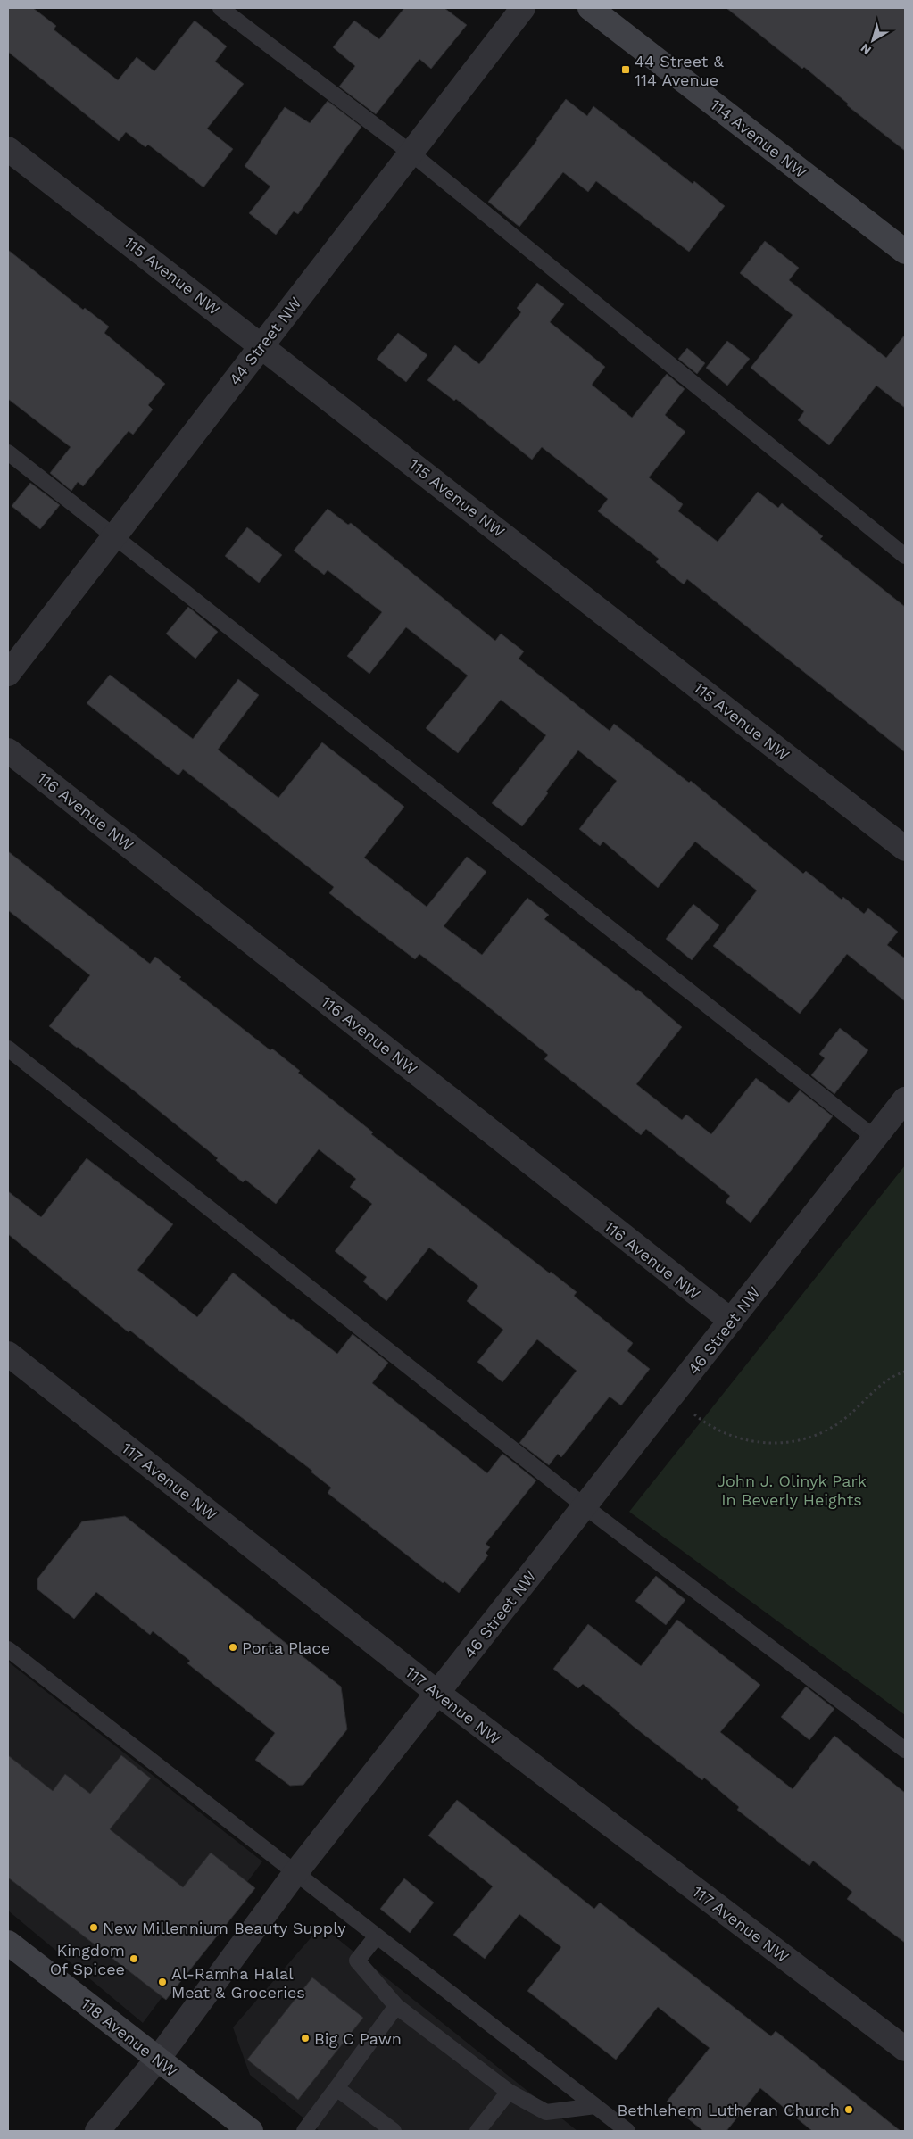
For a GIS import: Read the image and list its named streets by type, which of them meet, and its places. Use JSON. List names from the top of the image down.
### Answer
{
  "streets": {
    "street": [
      "114 Avenue NW",
      "115 Avenue NW",
      "44 Street NW",
      "116 Avenue NW",
      "46 Street NW",
      "117 Avenue NW",
      "118 Avenue NW"
    ]
  },
  "crossings": [
    ["115 Avenue NW", "44 Street NW"],
    ["116 Avenue NW", "46 Street NW"],
    ["46 Street NW", "117 Avenue NW"],
    ["46 Street NW", "118 Avenue NW"]
  ],
  "parks": ["John J. Olinyk Park In Beverly Heights"],
  "places": {
    "transit": ["44 Street & 114 Avenue"],
    "other": [
      "Porta Place",
      "New Millennium Beauty Supply",
      "Kingdom Of Spicee",
      "Al-Ramha Halal Meat & Groceries",
      "Big C Pawn",
      "Bethlehem Lutheran Church"
    ]
  },
  "north": "bottom left"
}
